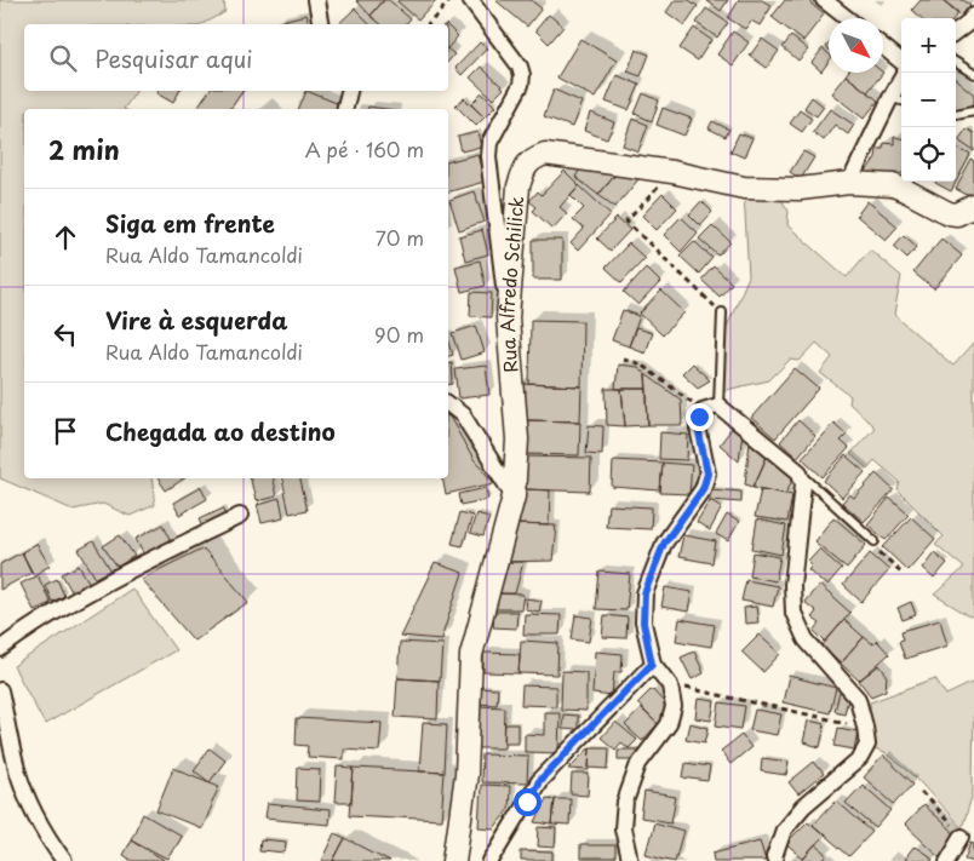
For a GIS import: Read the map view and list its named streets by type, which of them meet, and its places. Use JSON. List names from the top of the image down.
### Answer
{
  "streets": {
    "street": ["Rua Alfredo Schilick"]
  },
  "north": "bottom right",
  "page": {
    "map_buttons": ["+", "−"],
    "search": "Pesquisar aqui",
    "heading": ["2 min", "A pé · 160 m"],
    "list": [
      ["Siga em frente", "Rua Aldo Tamancoldi", "70 m"],
      ["Vire à esquerda", "Rua Aldo Tamancoldi", "90 m"],
      "Chegada ao destino"
    ]
  }
}
